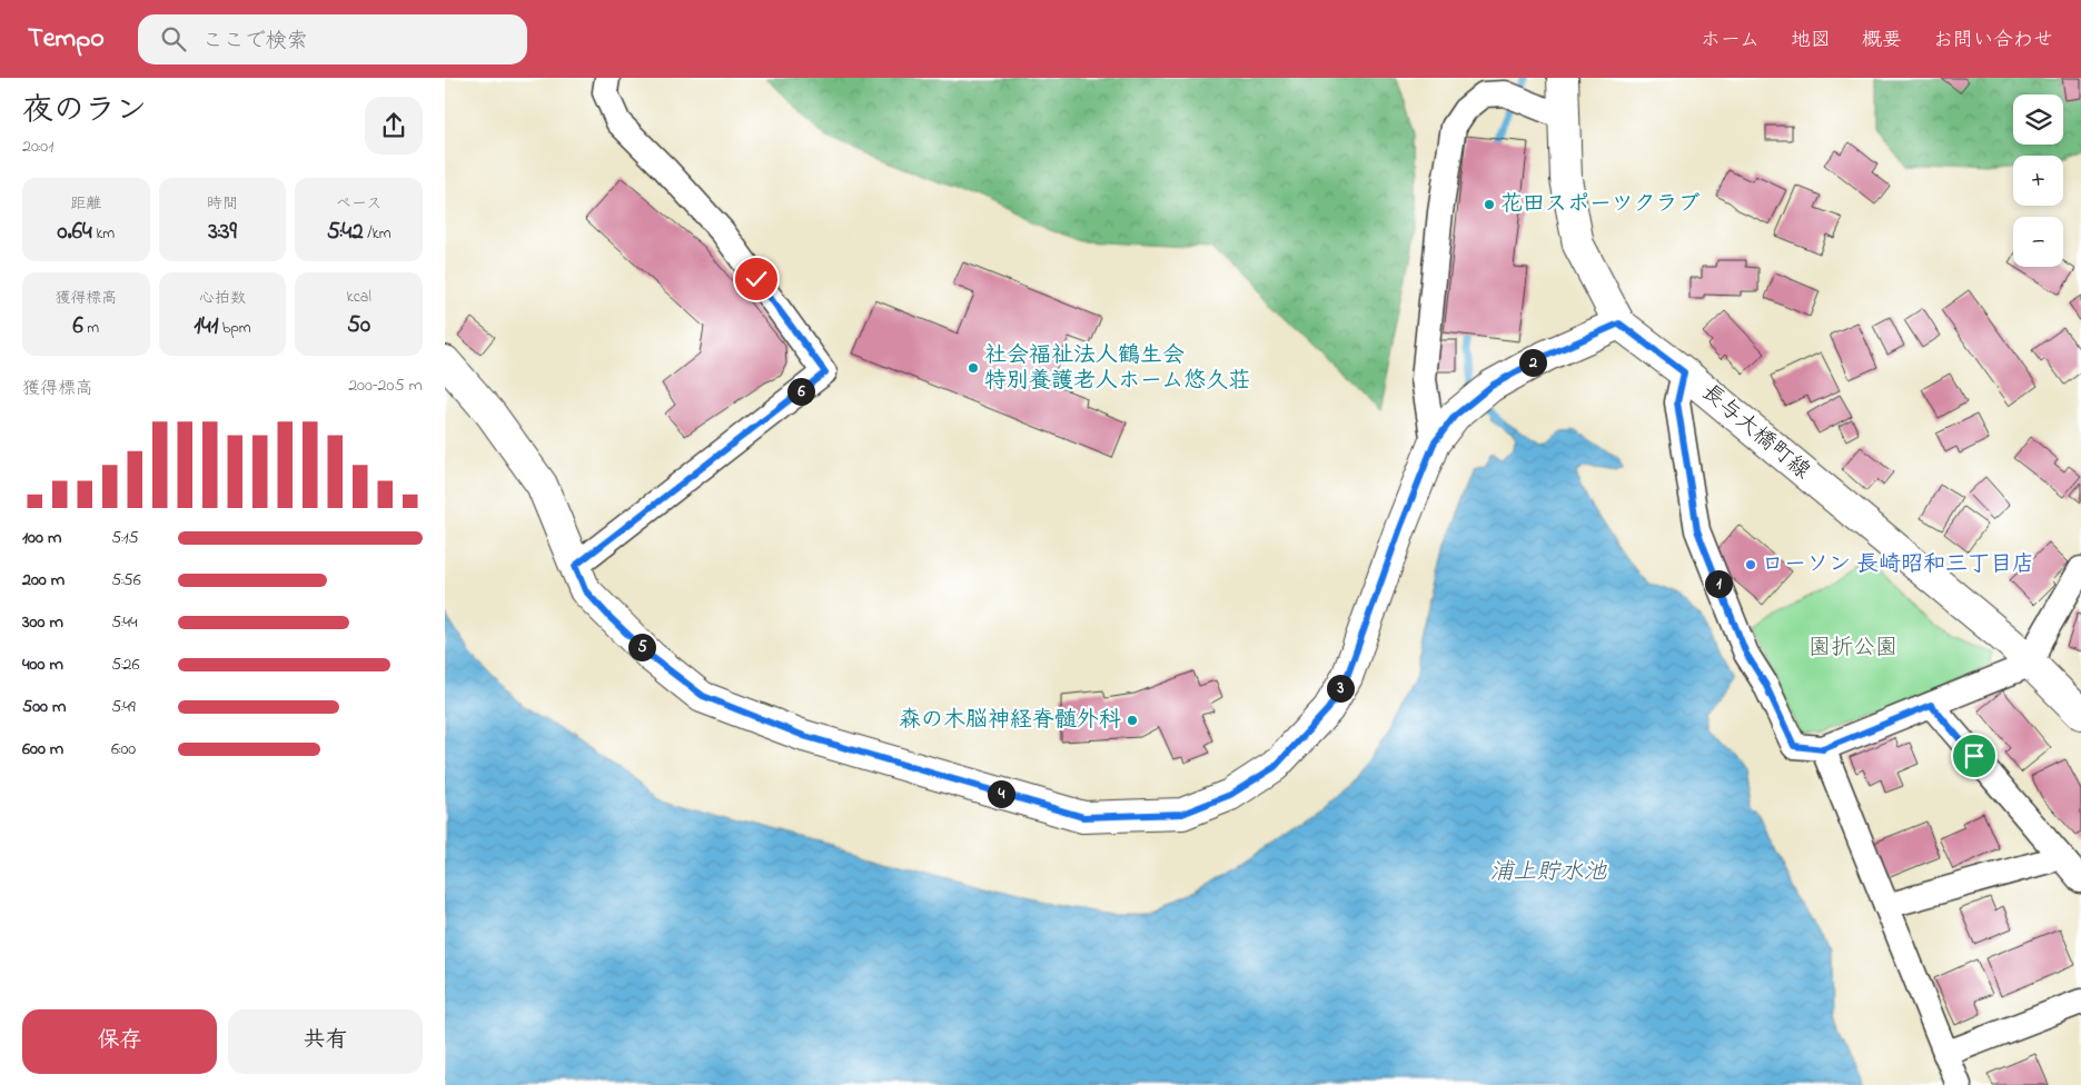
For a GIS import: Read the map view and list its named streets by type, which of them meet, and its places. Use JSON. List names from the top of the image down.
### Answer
{
  "streets": {
    "street": ["長与大橋町線"]
  },
  "water": ["浦上貯水池"],
  "parks": ["園折公園"],
  "places": [
    "花田スポーツクラブ",
    "社会福祉法人鶴生会 特別養護老人ホーム悠久荘",
    "ローソン 長崎昭和三丁目店",
    "森の木脳神経脊髄外科"
  ],
  "page": {
    "header": "Tempo",
    "search": "ここで検索",
    "nav": [
      "ホーム",
      "地図",
      "概要",
      "お問い合わせ"
    ],
    "heading": ["夜のラン", "20:01"],
    "map_buttons": ["+", "−"],
    "stats": [
      ["距離", "0.64 km"],
      ["時間", "3:39"],
      ["ペース", "5:42 /km"],
      ["獲得標高", "6 m"],
      ["心拍数", "141 bpm"],
      ["kcal", "50"]
    ],
    "pins": [
      "2",
      "6",
      "1",
      "5",
      "3",
      "4"
    ],
    "chart": ["獲得標高", "200–205 m"],
    "list": [
      {
        "name": "100 m",
        "note": "5:15"
      },
      {
        "name": "200 m",
        "note": "5:56"
      },
      {
        "name": "300 m",
        "note": "5:44"
      },
      {
        "name": "400 m",
        "note": "5:26"
      },
      {
        "name": "500 m",
        "note": "5:49"
      },
      {
        "name": "600 m",
        "note": "6:00"
      }
    ],
    "buttons": ["保存", "共有"]
  }
}
